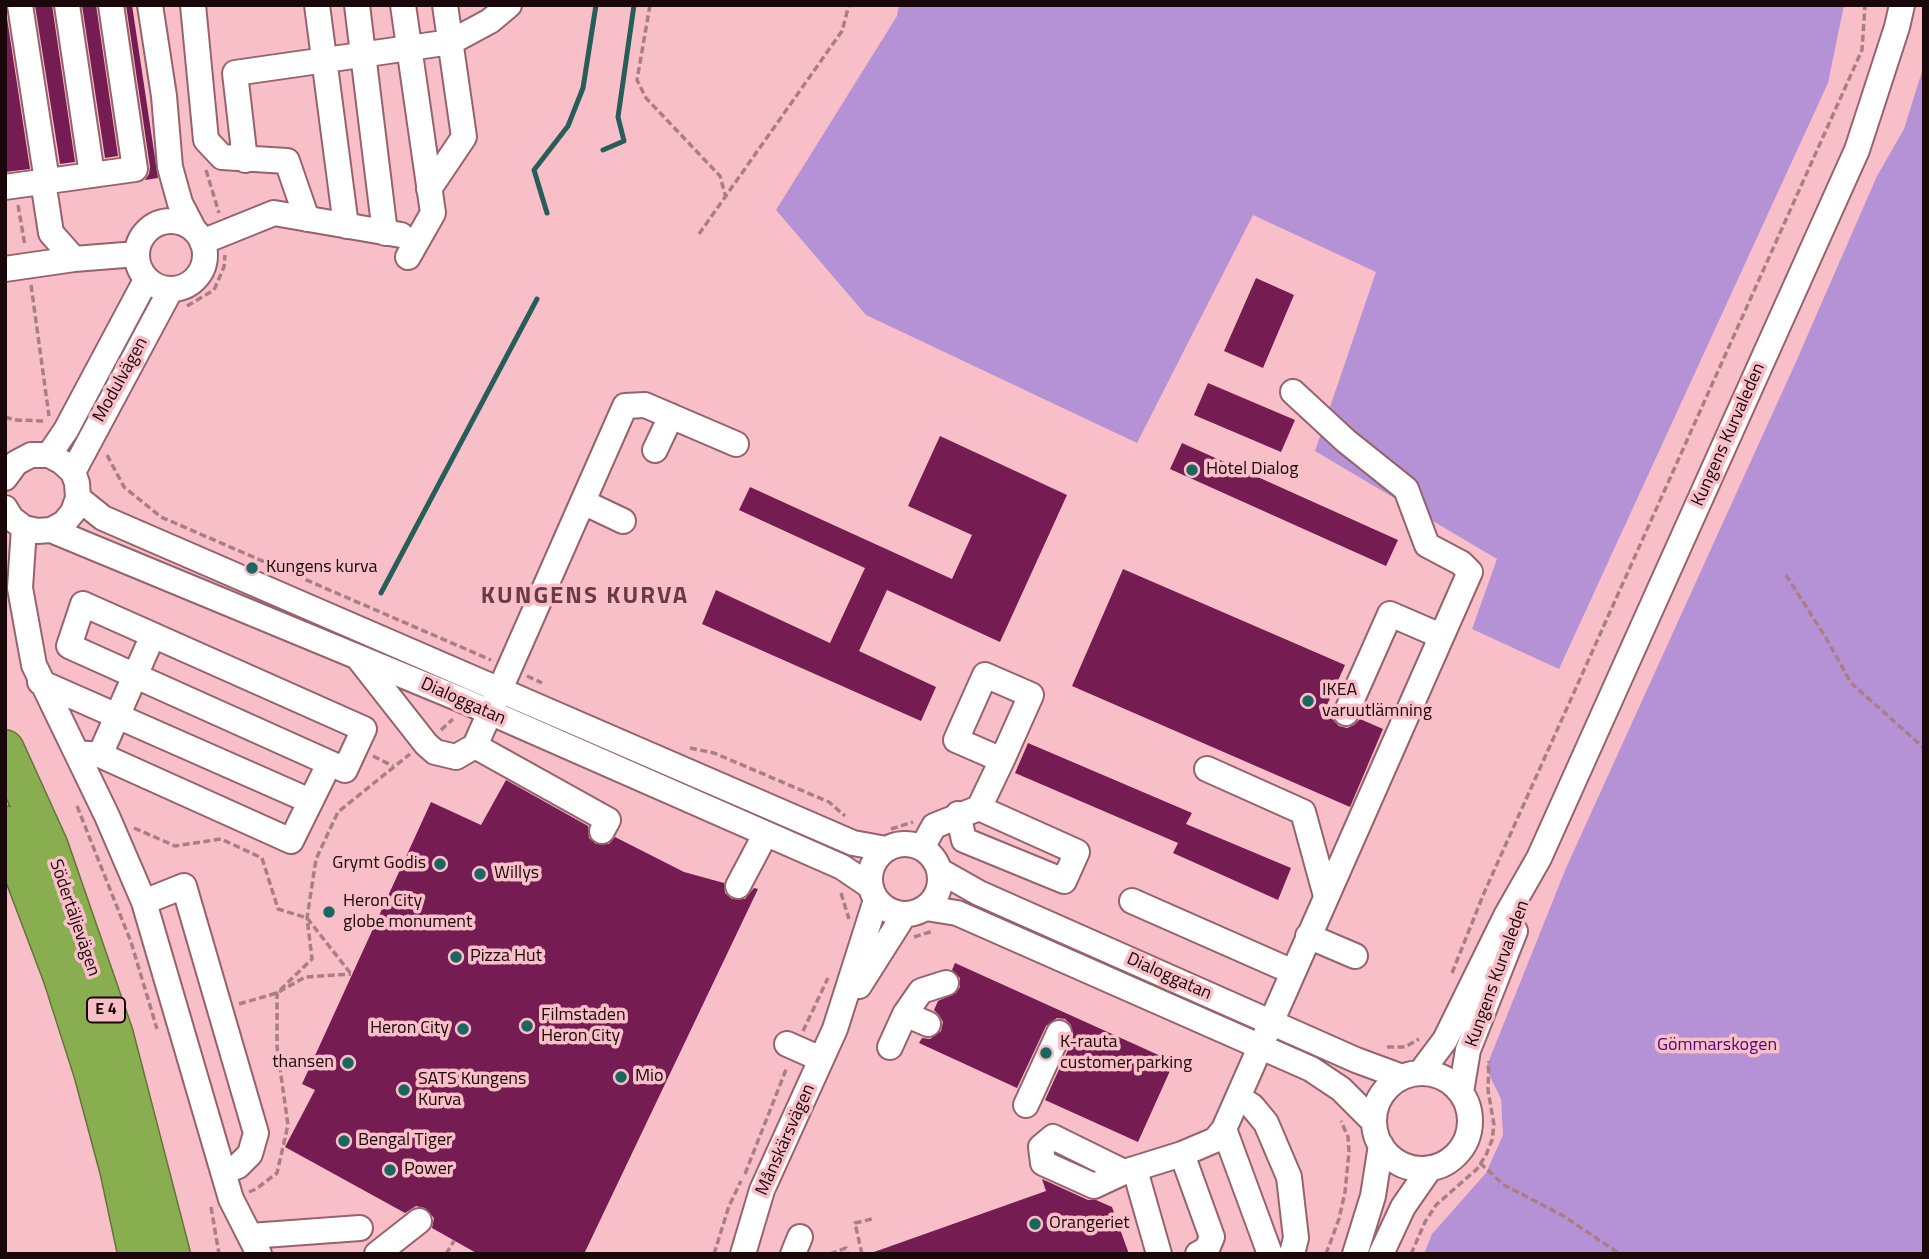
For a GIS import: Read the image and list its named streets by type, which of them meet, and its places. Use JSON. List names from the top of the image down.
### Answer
{
  "streets": {
    "highway": ["Södertäljevägen", "E 4"],
    "street": [
      "Modulvägen",
      "Kungens Kurvaleden",
      "Dialoggatan",
      "Månskärsvägen"
    ]
  },
  "crossings": [
    ["Kungens Kurvaleden", "Dialoggatan"],
    ["Dialoggatan", "Månskärsvägen"]
  ],
  "districts": ["KUNGENS KURVA"],
  "parks": ["Gömmarskogen"],
  "places": [
    "Hotel Dialog",
    "Kungens kurva",
    "IKEA varuutlämning",
    "Grymt Godis",
    "Willys",
    "Heron City globe monument",
    "Pizza Hut",
    "Filmstaden Heron City",
    "Heron City",
    "K-rauta customer parking",
    "thansen",
    "Mio",
    "SATS Kungens Kurva",
    "Bengal Tiger",
    "Power",
    "Orangeriet"
  ]
}
